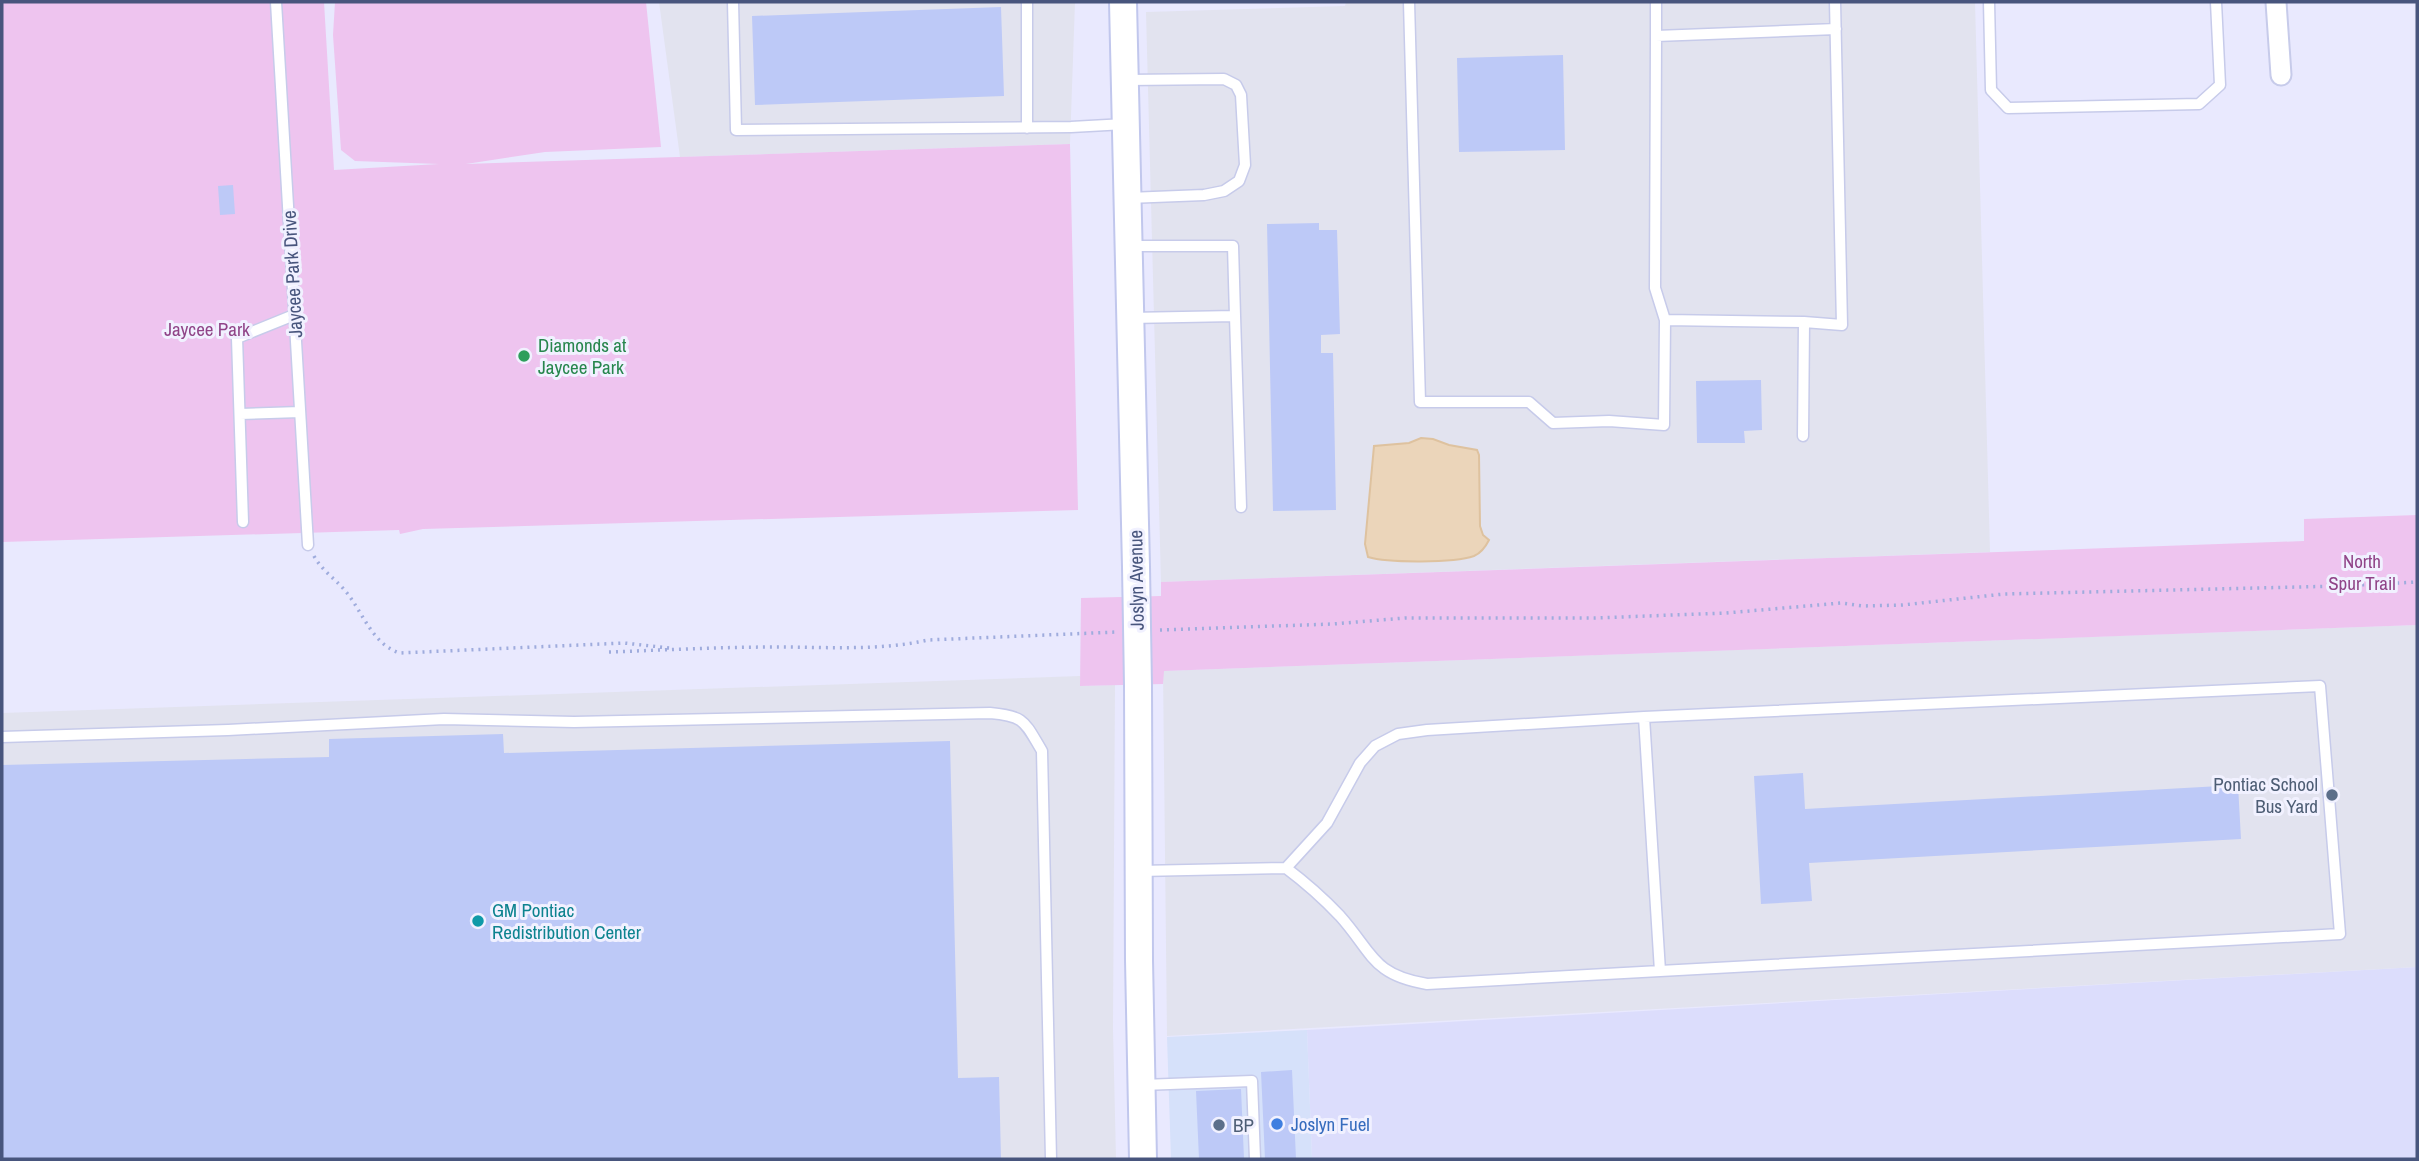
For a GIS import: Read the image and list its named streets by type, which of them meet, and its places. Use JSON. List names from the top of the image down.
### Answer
{
  "streets": {
    "main road": ["Joslyn Avenue"],
    "lane": ["Jaycee Park Drive"]
  },
  "parks": ["Jaycee Park", "North Spur Trail"],
  "places": [
    "Diamonds at Jaycee Park",
    "Pontiac School Bus Yard",
    "GM Pontiac Redistribution Center",
    "Joslyn Fuel",
    "BP"
  ]
}
